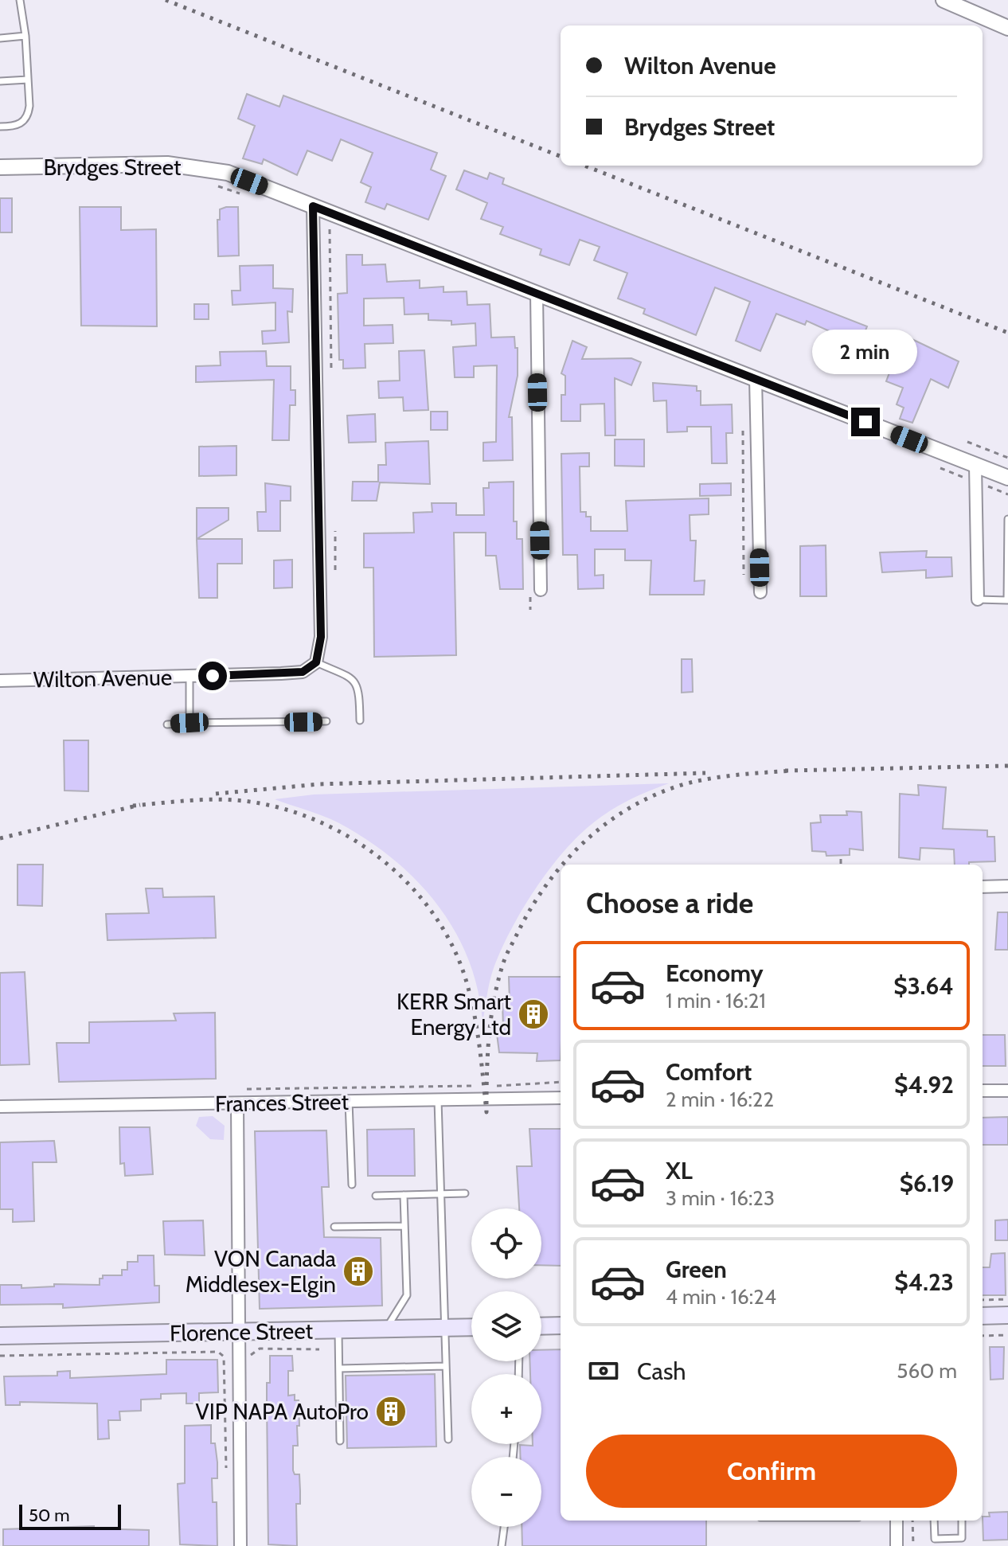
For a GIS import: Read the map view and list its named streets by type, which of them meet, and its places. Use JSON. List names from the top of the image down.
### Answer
{
  "streets": {
    "main road": ["Florence Street"],
    "street": ["Brydges Street", "Wilton Avenue", "Frances Street"]
  },
  "places": {
    "building": ["KERR Smart Energy Ltd", "VON Canada Middlesex-Elgin", "VIP NAPA AutoPro"]
  },
  "scale_bar": "50 m",
  "page": {
    "banner": ["Wilton Avenue", "Brydges Street"],
    "bubble": "2 min",
    "heading": "Choose a ride",
    "list": [
      {
        "name": "Economy",
        "note": "1 min · 16:21",
        "value": "$3.64"
      },
      {
        "name": "Comfort",
        "note": "2 min · 16:22",
        "value": "$4.92"
      },
      {
        "name": "XL",
        "note": "3 min · 16:23",
        "value": "$6.19"
      },
      {
        "name": "Green",
        "note": "4 min · 16:24",
        "value": "$4.23"
      }
    ],
    "map_buttons": ["+", "−"],
    "pay": ["Cash", "560 m"],
    "buttons": "Confirm",
    "scale": "50 m"
  }
}
